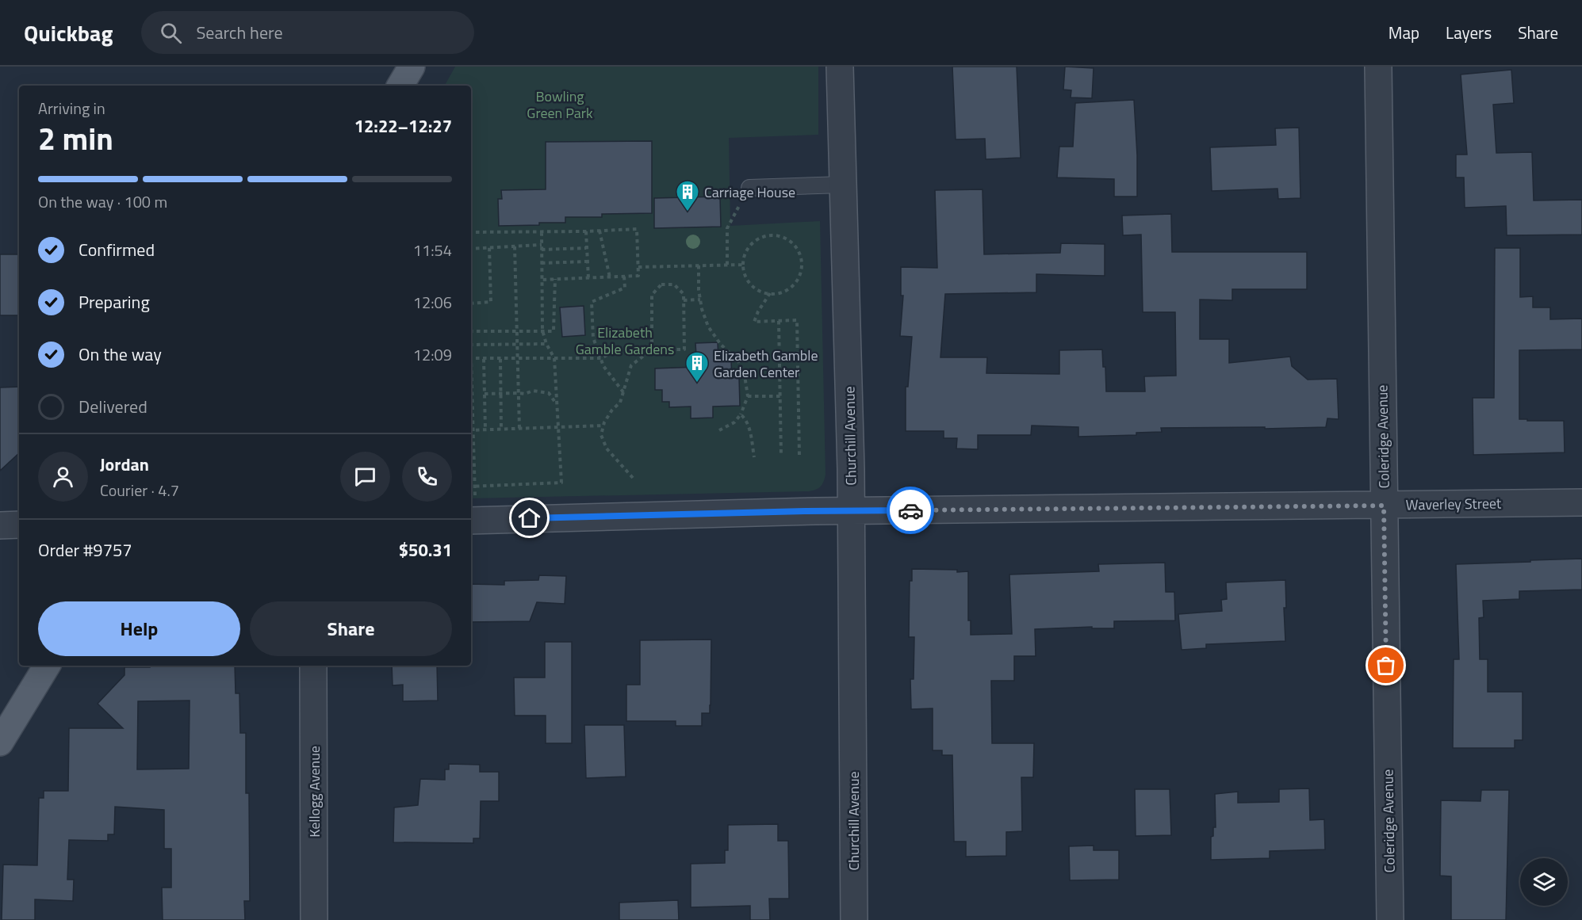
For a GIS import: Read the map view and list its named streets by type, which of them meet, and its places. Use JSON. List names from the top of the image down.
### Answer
{
  "streets": {
    "street": [
      "Churchill Avenue",
      "Coleridge Avenue",
      "Waverley Street",
      "Kellogg Avenue"
    ]
  },
  "crossings": [
    ["Churchill Avenue", "Waverley Street"],
    ["Coleridge Avenue", "Waverley Street"]
  ],
  "parks": ["Bowling Green Park", "Elizabeth Gamble Gardens"],
  "places": {
    "building": ["Carriage House", "Elizabeth Gamble Garden Center"]
  },
  "page": {
    "header": "Quickbag",
    "search": "Search here",
    "nav": ["Map", "Layers", "Share"],
    "heading": ["2 min", "Arriving in", "12:22–12:27"],
    "panel": [
      "Jordan",
      "Courier · 4.7",
      "Order #9757",
      "$50.31"
    ],
    "bar": "On the way · 100 m",
    "list": [
      ["Confirmed", "11:54"],
      ["Preparing", "12:06"],
      ["On the way", "12:09"],
      "Delivered"
    ],
    "buttons": ["Help", "Share"]
  }
}
